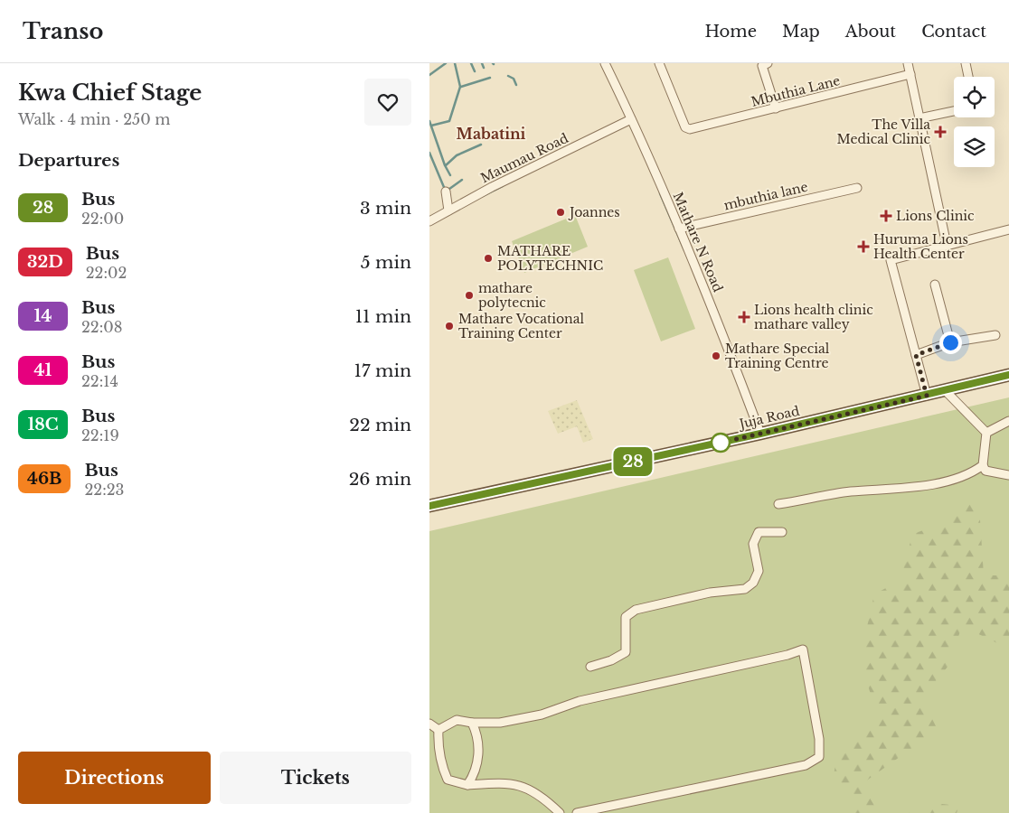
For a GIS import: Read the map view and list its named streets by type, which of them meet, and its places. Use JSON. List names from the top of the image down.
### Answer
{
  "streets": {
    "main road": ["Juja Road"],
    "street": [
      "Mbuthia Lane",
      "Maumau Road",
      "mbuthia lane",
      "Mathare N Road"
    ]
  },
  "crossings": [
    ["Maumau Road", "Mathare N Road"],
    ["mbuthia lane", "Mathare N Road"],
    ["Mathare N Road", "Juja Road"]
  ],
  "districts": ["Mabatini"],
  "places": {
    "health": [
      "The Villa Medical Clinic",
      "Lions Clinic",
      "Huruma Lions Health Center",
      "Lions health clinic mathare valley"
    ],
    "other": [
      "Joannes",
      "MATHARE POLYTECHNIC",
      "mathare polytecnic",
      "Mathare Vocational Training Center",
      "Mathare Special Training Centre"
    ]
  },
  "lines": ["bus line 28"],
  "page": {
    "header": "Transo",
    "nav": [
      "Home",
      "Map",
      "About",
      "Contact"
    ],
    "heading": [
      ["Kwa Chief Stage", "Walk · 4 min · 250 m"],
      "Departures"
    ],
    "on_map": "28",
    "list": [
      {
        "mark": "28",
        "name": "Bus",
        "note": "22:00",
        "value": "3 min"
      },
      {
        "mark": "32D",
        "name": "Bus",
        "note": "22:02",
        "value": "5 min"
      },
      {
        "mark": "14",
        "name": "Bus",
        "note": "22:08",
        "value": "11 min"
      },
      {
        "mark": "41",
        "name": "Bus",
        "note": "22:14",
        "value": "17 min"
      },
      {
        "mark": "18C",
        "name": "Bus",
        "note": "22:19",
        "value": "22 min"
      },
      {
        "mark": "46B",
        "name": "Bus",
        "note": "22:23",
        "value": "26 min"
      }
    ],
    "buttons": ["Directions", "Tickets"]
  }
}
